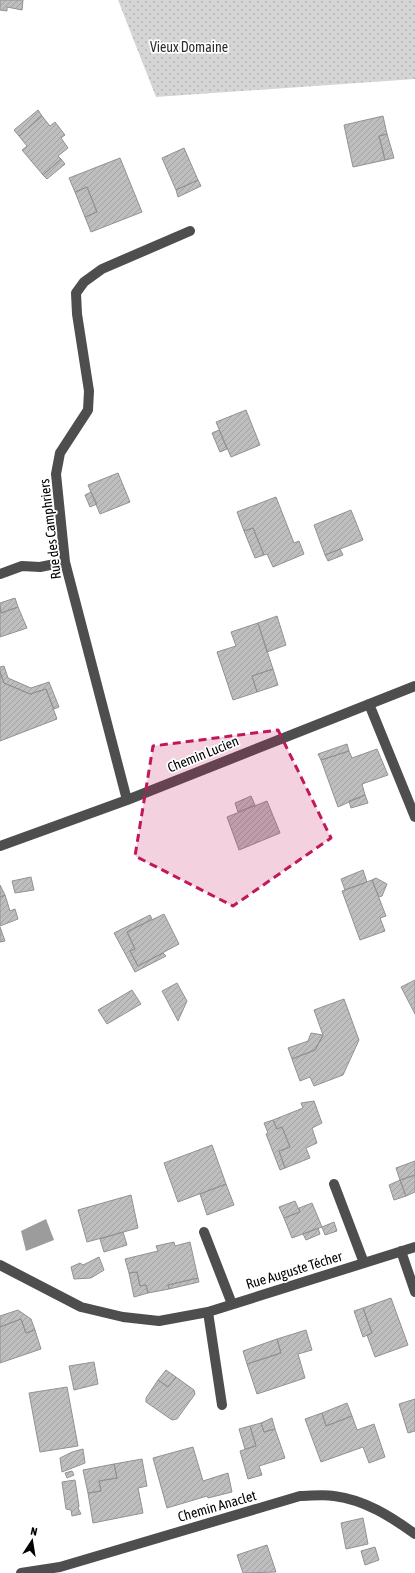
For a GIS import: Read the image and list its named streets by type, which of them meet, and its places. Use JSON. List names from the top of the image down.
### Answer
{
  "streets": {
    "street": [
      "Rue des Camphriers",
      "Chemin Lucien",
      "Rue Auguste Técher",
      "Chemin Anaclet"
    ]
  },
  "crossings": [
    ["Rue des Camphriers", "Chemin Lucien"]
  ],
  "parks": ["Vieux Domaine"],
  "north": "top"
}
